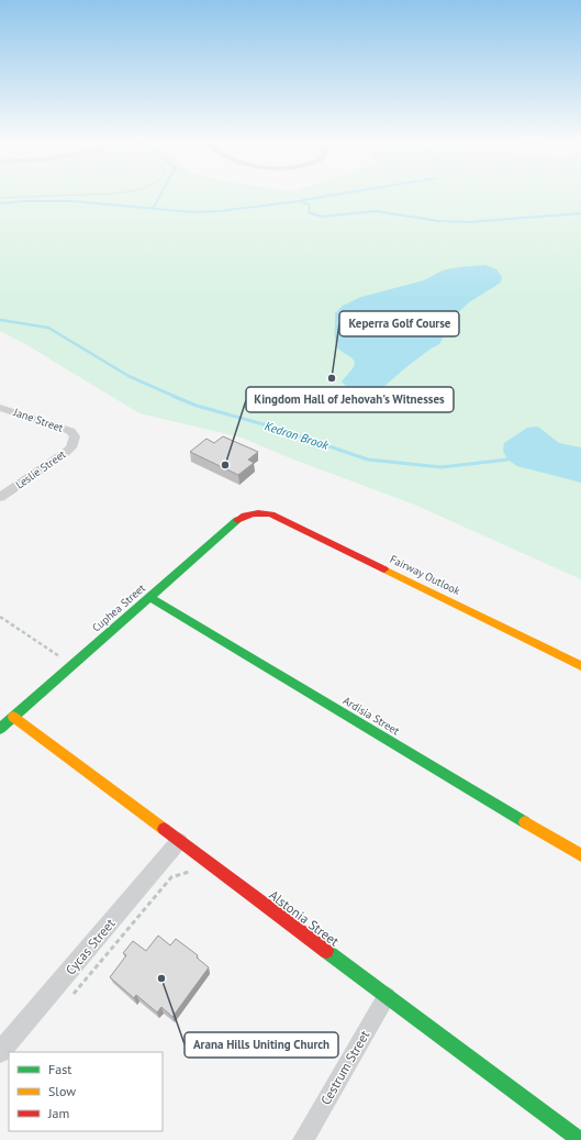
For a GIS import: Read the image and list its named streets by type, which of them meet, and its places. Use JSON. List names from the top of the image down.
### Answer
{
  "streets": {
    "street": [
      "Jane Street",
      "Leslie Street",
      "Fairway Outlook",
      "Cuphea Street",
      "Ardisia Street",
      "Alstonia Street",
      "Cycas Street",
      "Cestrum Street"
    ]
  },
  "crossings": [
    ["Jane Street", "Leslie Street"],
    ["Fairway Outlook", "Cuphea Street"],
    ["Cuphea Street", "Ardisia Street"],
    ["Cuphea Street", "Alstonia Street"],
    ["Alstonia Street", "Cycas Street"],
    ["Alstonia Street", "Cestrum Street"]
  ],
  "water": ["Kedron Brook"],
  "places": ["Keperra Golf Course", "Kingdom Hall of Jehovah's Witnesses", "Arana Hills Uniting Church"],
  "legend": ["Fast", "Slow", "Jam"]
}
